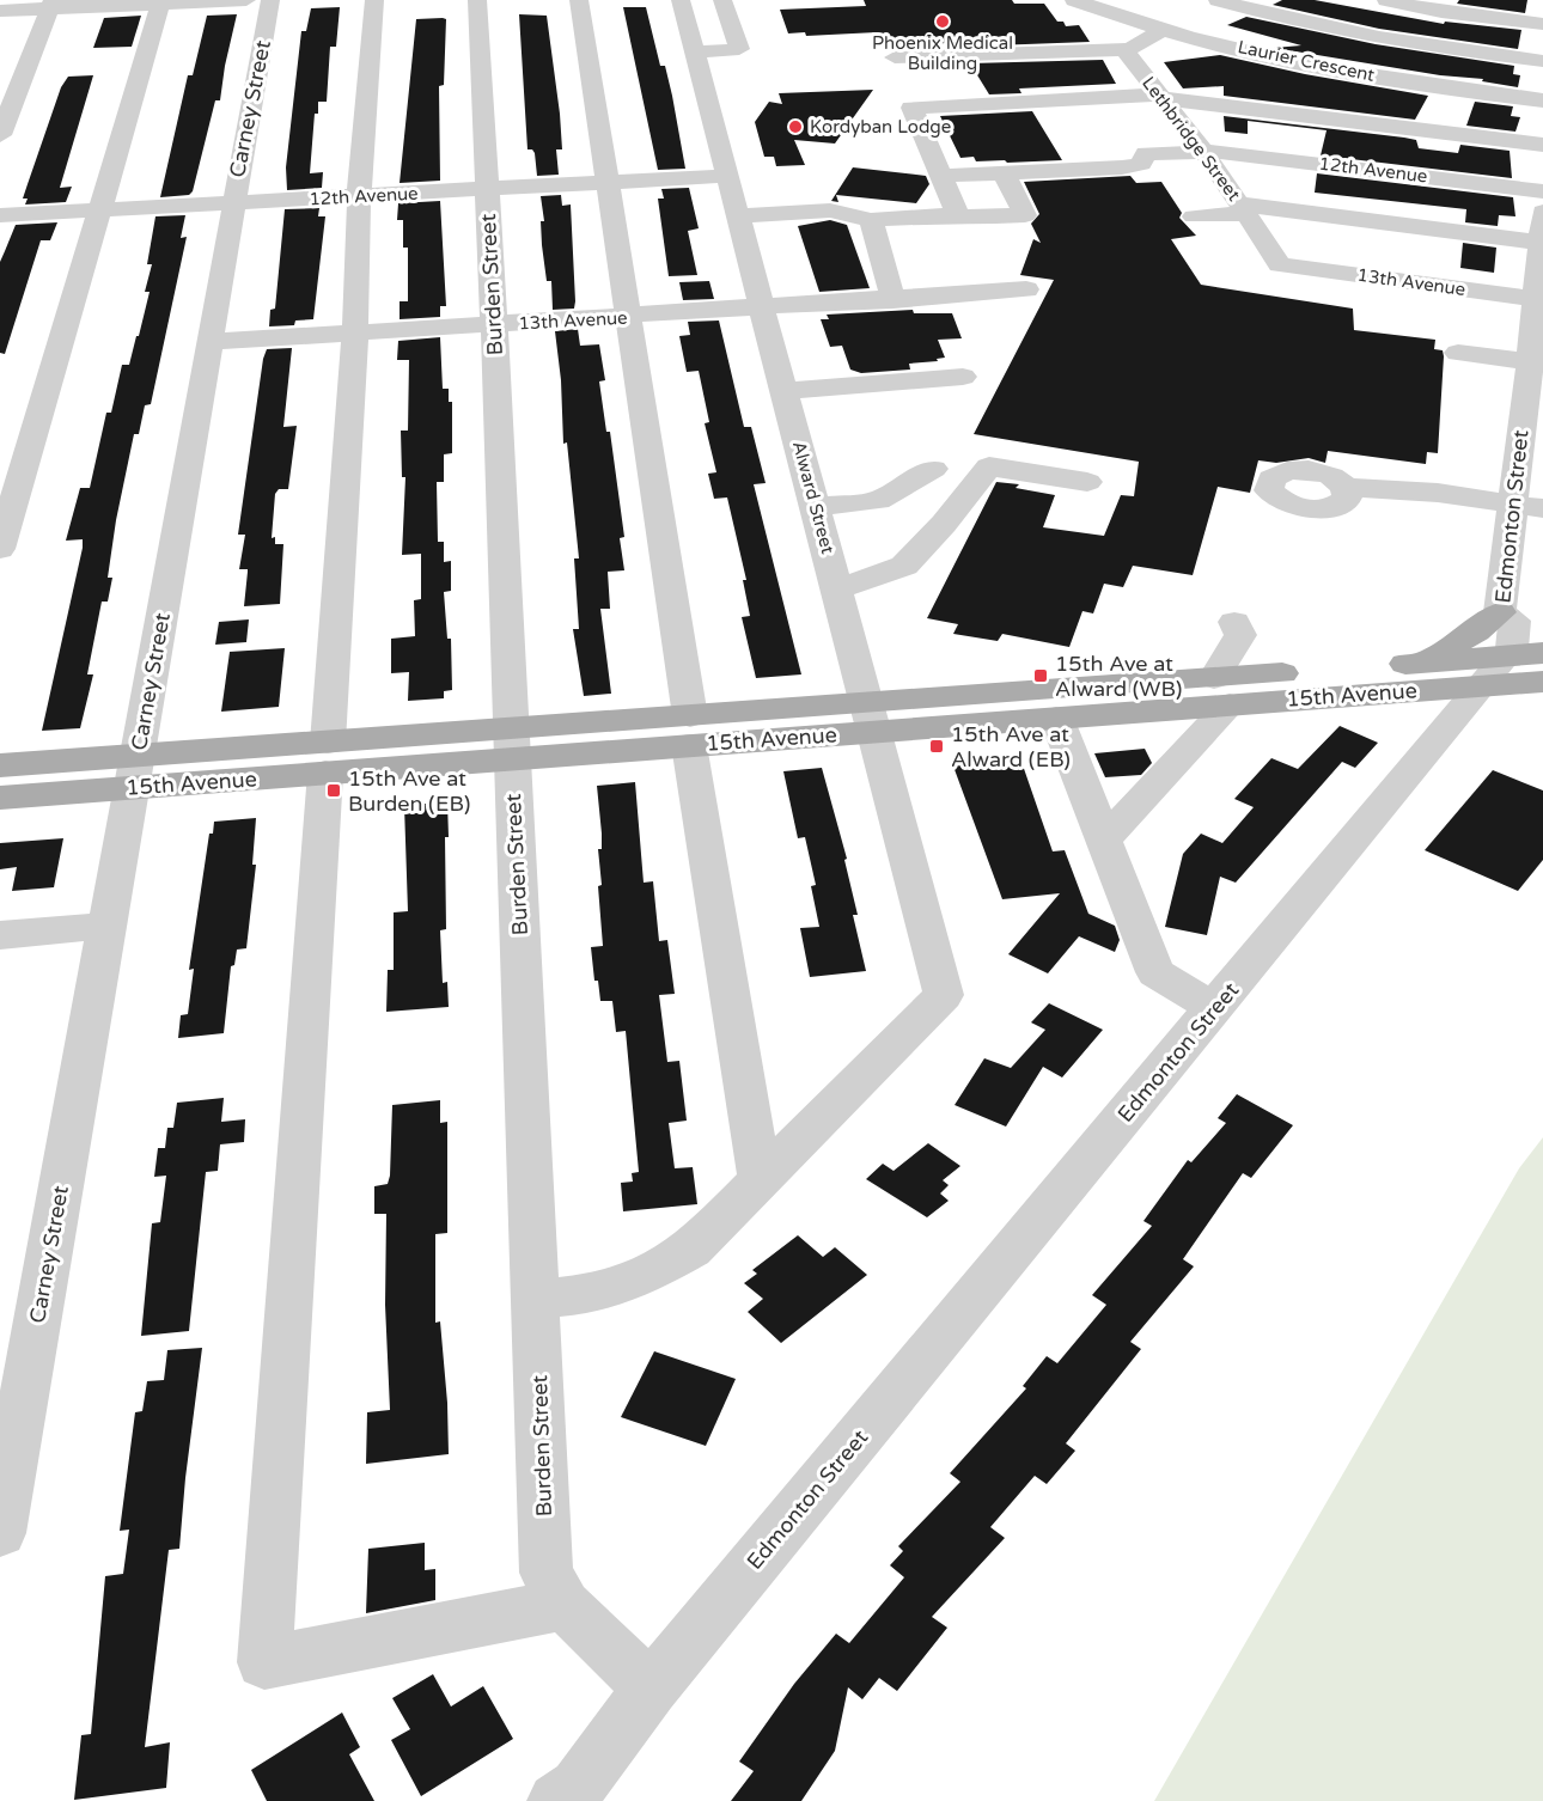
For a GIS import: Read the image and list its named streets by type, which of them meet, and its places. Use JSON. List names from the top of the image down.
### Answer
{
  "streets": {
    "main road": ["15th Avenue"],
    "street": [
      "Laurier Crescent",
      "Carney Street",
      "Lethbridge Street",
      "12th Avenue",
      "13th Avenue",
      "Burden Street",
      "Alward Street",
      "Edmonton Street"
    ]
  },
  "crossings": [
    ["Carney Street", "12th Avenue"],
    ["Carney Street", "13th Avenue"],
    ["Carney Street", "15th Avenue"],
    ["Lethbridge Street", "12th Avenue"],
    ["Lethbridge Street", "13th Avenue"],
    ["12th Avenue", "Burden Street"],
    ["12th Avenue", "Alward Street"],
    ["13th Avenue", "Burden Street"],
    ["13th Avenue", "Alward Street"],
    ["13th Avenue", "Edmonton Street"],
    ["Burden Street", "Edmonton Street"],
    ["Burden Street", "15th Avenue"],
    ["Alward Street", "15th Avenue"],
    ["Edmonton Street", "15th Avenue"]
  ],
  "places": {
    "other": ["Phoenix Medical Building", "Kordyban Lodge"],
    "transit": ["15th Ave at Alward (WB)", "15th Ave at Alward (EB)", "15th Ave at Burden (EB)"]
  }
}
